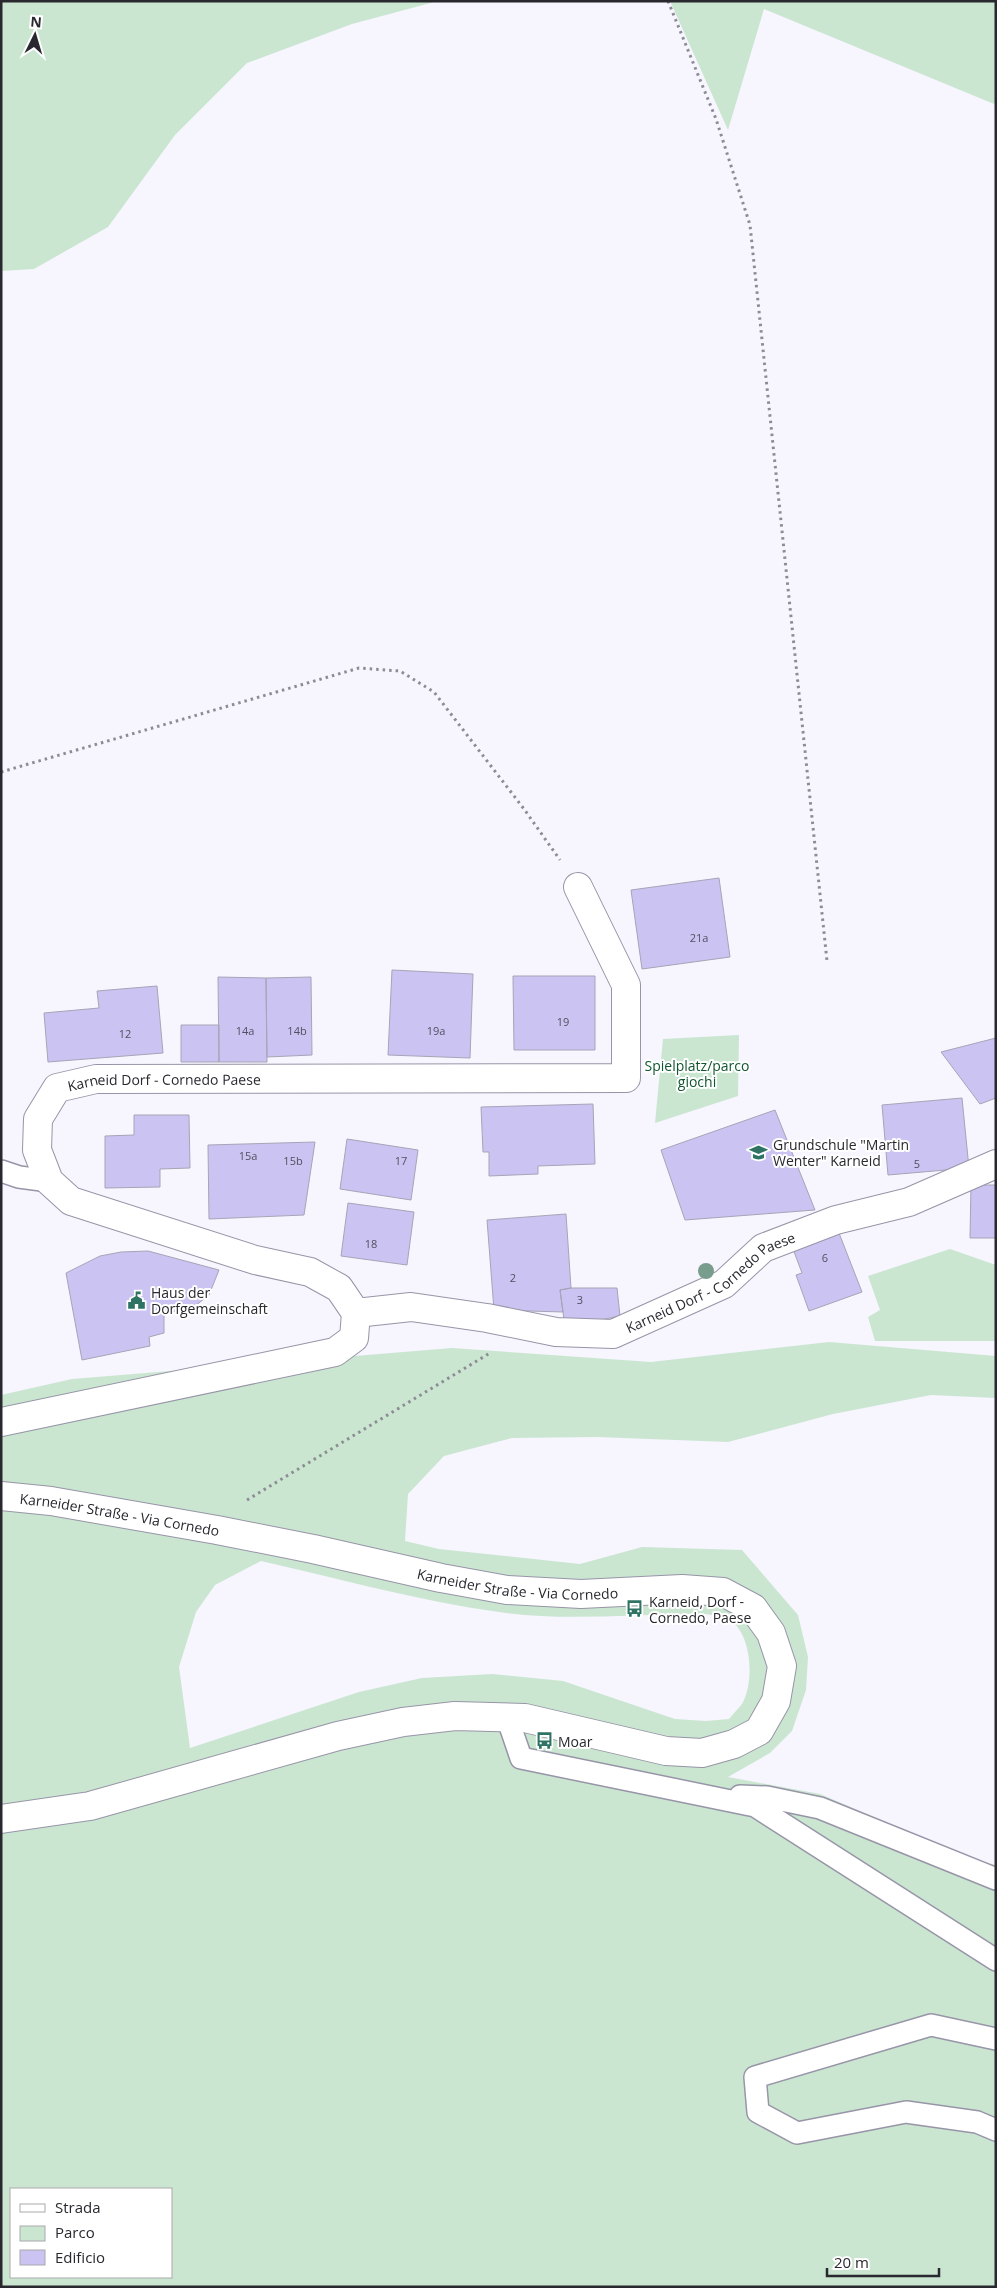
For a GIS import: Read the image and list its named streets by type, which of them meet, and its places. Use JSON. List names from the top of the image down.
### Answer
{
  "streets": {
    "street": ["Karneid Dorf - Cornedo Paese", "Karneider Straße - Via Cornedo"]
  },
  "parks": ["Spielplatz/parco giochi"],
  "places": {
    "school or university": ["Grundschule \"Martin Wenter\" Karneid"],
    "public building": ["Haus der Dorfgemeinschaft"],
    "bus stop": ["Karneid, Dorf - Cornedo, Paese", "Moar"]
  },
  "house_numbers": [
    "21a",
    "19",
    "14a",
    "14b",
    "19a",
    "12",
    "15a",
    "15b",
    "17",
    "5",
    "18",
    "6",
    "2",
    "3"
  ],
  "legend": ["Strada", "Parco", "Edificio"],
  "scale_bar": "20 m",
  "north": "top"
}
